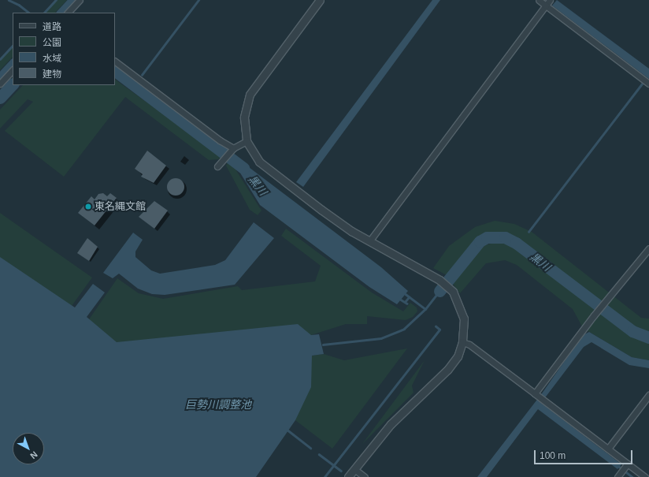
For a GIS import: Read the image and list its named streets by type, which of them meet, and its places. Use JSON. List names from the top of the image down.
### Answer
{
  "water": ["黒川", "巨勢川調整池"],
  "places": ["東名縄文館"],
  "legend": [
    "道路",
    "公園",
    "水域",
    "建物"
  ],
  "scale_bar": "100 m",
  "north": "bottom right"
}
